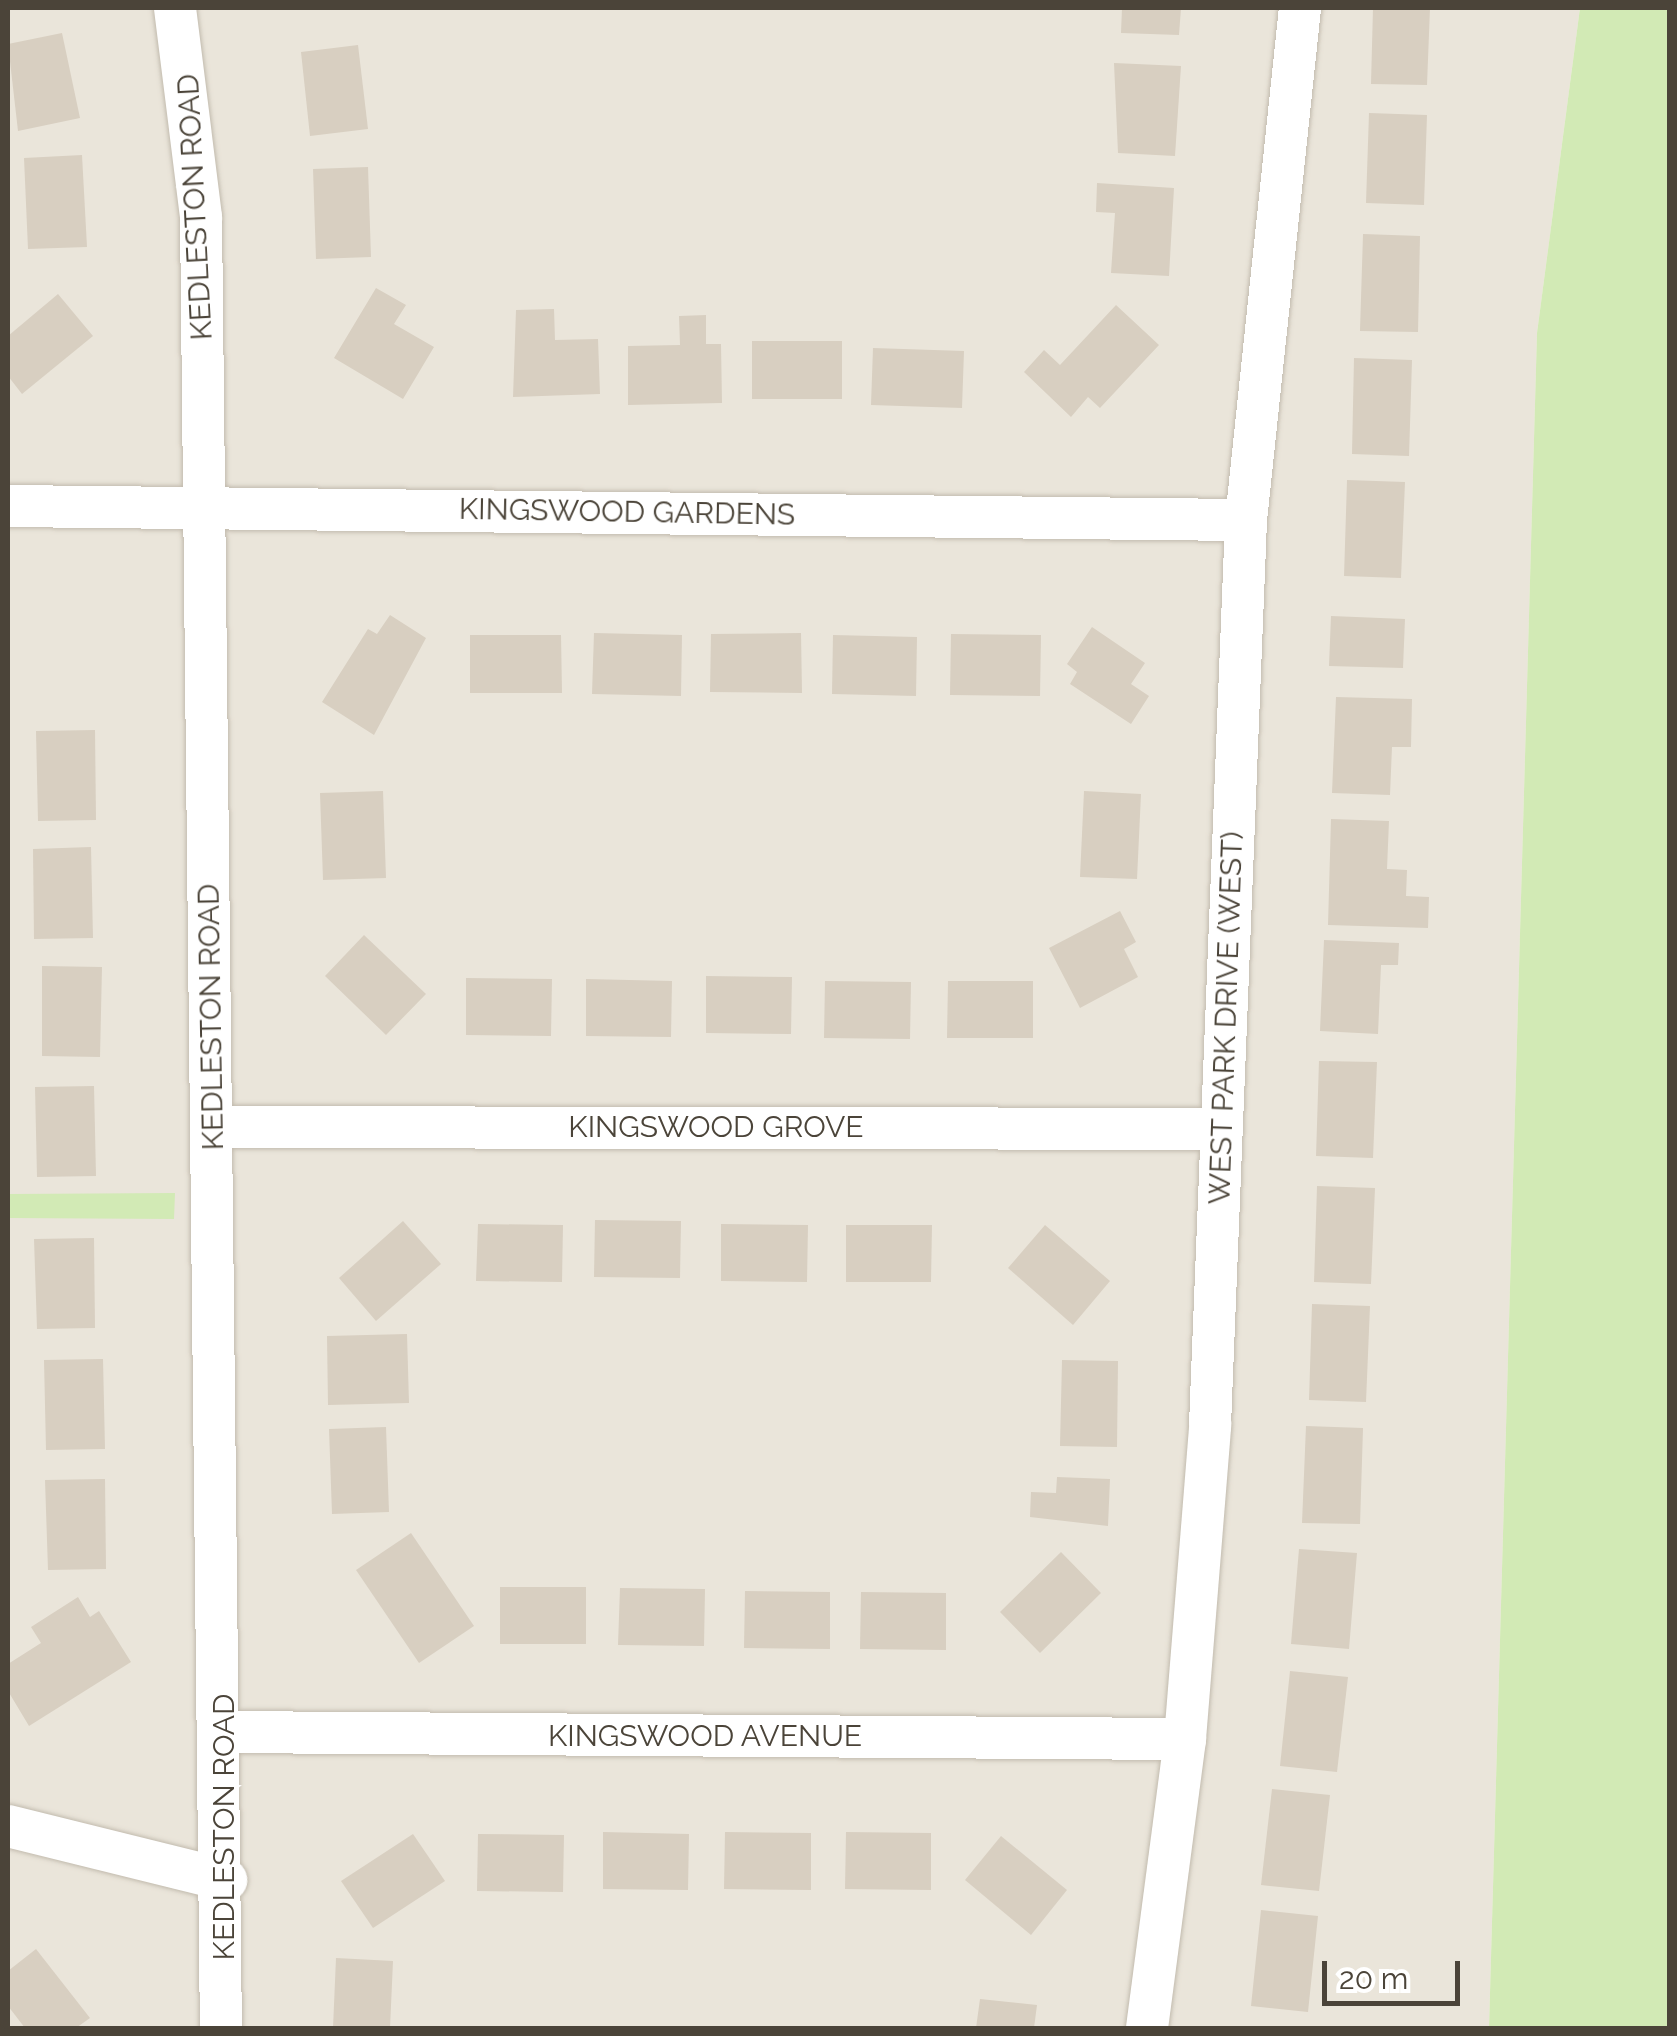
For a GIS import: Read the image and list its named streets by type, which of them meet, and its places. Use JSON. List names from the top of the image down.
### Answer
{
  "streets": {
    "street": [
      "KEDLESTON ROAD",
      "KINGSWOOD GARDENS",
      "WEST PARK DRIVE (WEST)",
      "KINGSWOOD GROVE",
      "KINGSWOOD AVENUE"
    ]
  },
  "crossings": [
    ["KEDLESTON ROAD", "KINGSWOOD GARDENS"],
    ["KEDLESTON ROAD", "KINGSWOOD GROVE"],
    ["KEDLESTON ROAD", "KINGSWOOD AVENUE"],
    ["KINGSWOOD GARDENS", "WEST PARK DRIVE (WEST)"],
    ["WEST PARK DRIVE (WEST)", "KINGSWOOD GROVE"],
    ["WEST PARK DRIVE (WEST)", "KINGSWOOD AVENUE"]
  ],
  "scale_bar": "20 m"
}
